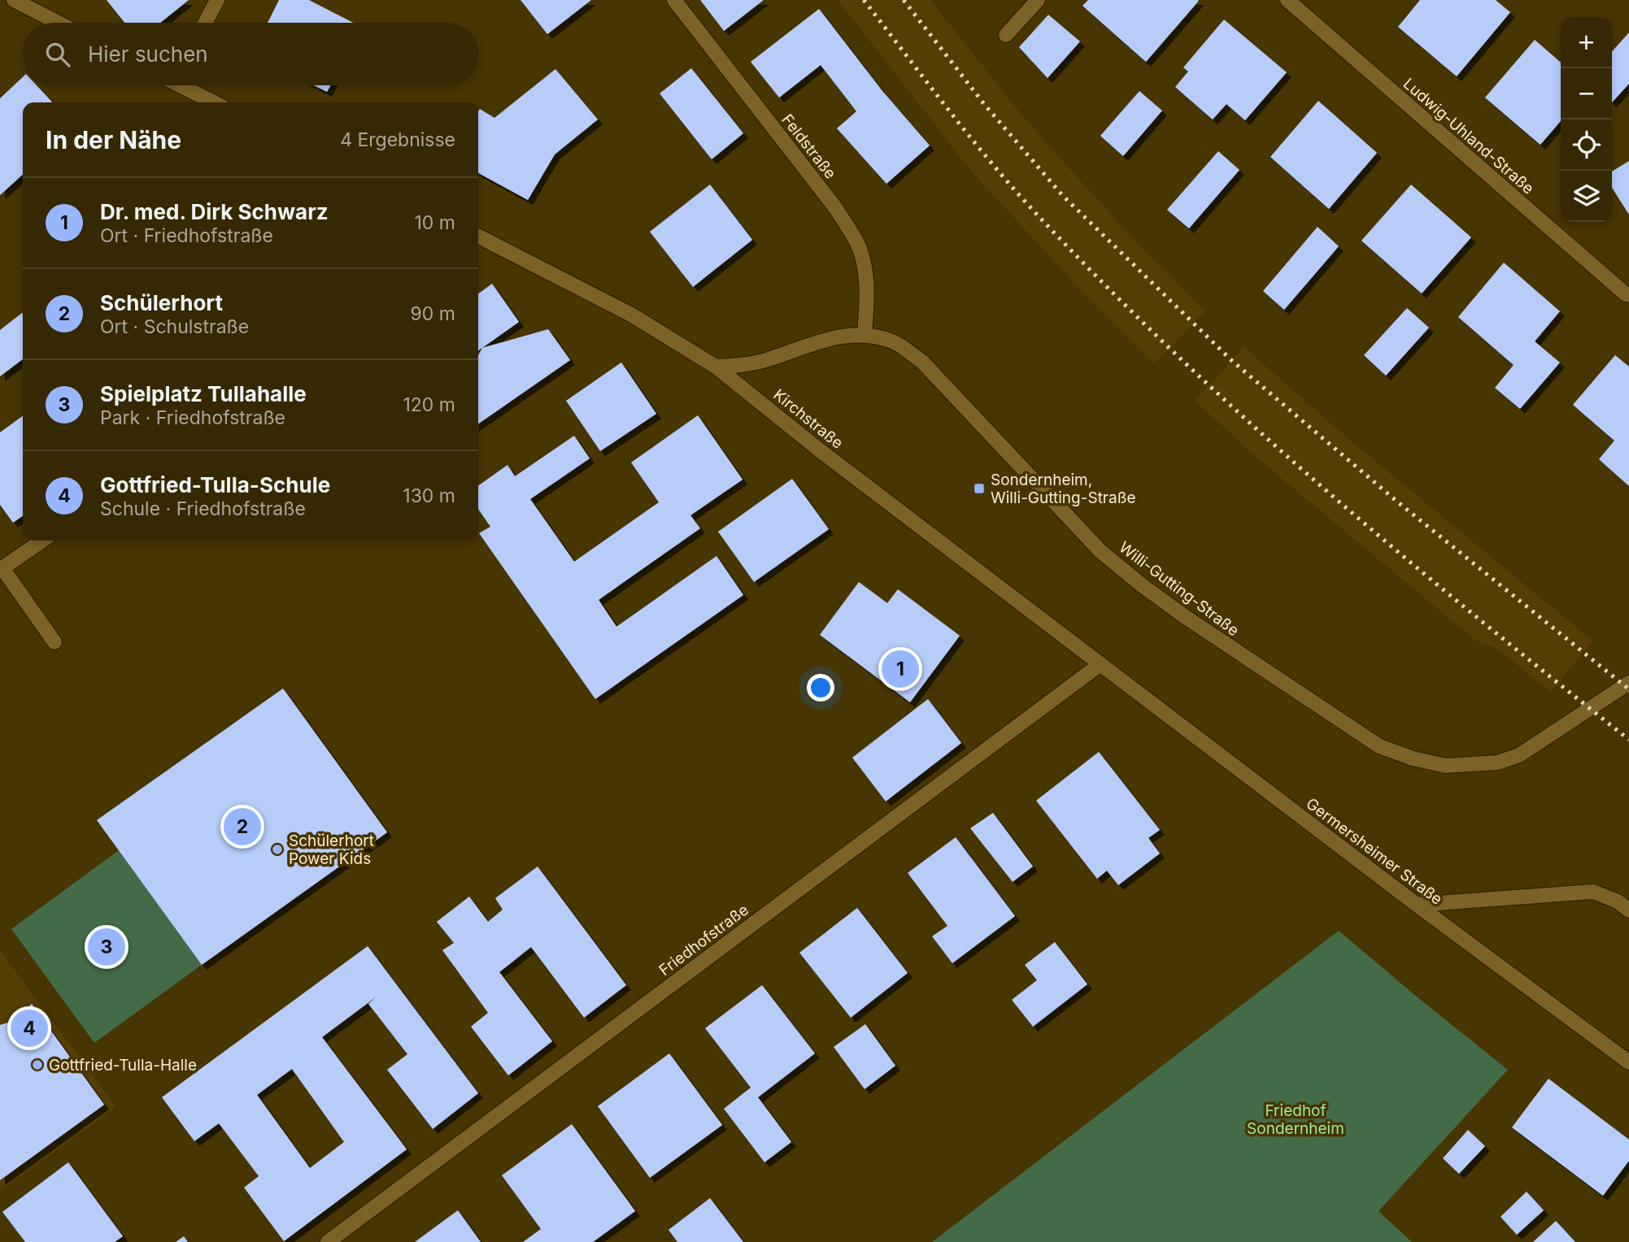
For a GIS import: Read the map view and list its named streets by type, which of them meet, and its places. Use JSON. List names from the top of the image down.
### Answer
{
  "streets": {
    "street": [
      "Ludwig-Uhland-Straße",
      "Feldstraße",
      "Kirchstraße",
      "Willi-Gutting-Straße",
      "Germersheimer Straße",
      "Friedhofstraße"
    ]
  },
  "crossings": [
    ["Feldstraße", "Willi-Gutting-Straße"],
    ["Kirchstraße", "Willi-Gutting-Straße"],
    ["Kirchstraße", "Germersheimer Straße"],
    ["Kirchstraße", "Friedhofstraße"],
    ["Germersheimer Straße", "Friedhofstraße"]
  ],
  "parks": ["Friedhof Sondernheim"],
  "places": {
    "transit": ["Sondernheim, Willi-Gutting-Straße"],
    "other": ["Schülerhort Power Kids", "Gottfried-Tulla-Halle"]
  },
  "page": {
    "map_buttons": ["+", "−"],
    "search": "Hier suchen",
    "heading": ["In der Nähe", "4 Ergebnisse"],
    "list": [
      {
        "mark": "1",
        "name": "Dr. med. Dirk Schwarz",
        "note": "Ort · Friedhofstraße",
        "value": "10 m"
      },
      {
        "mark": "2",
        "name": "Schülerhort",
        "note": "Ort · Schulstraße",
        "value": "90 m"
      },
      {
        "mark": "3",
        "name": "Spielplatz Tullahalle",
        "note": "Park · Friedhofstraße",
        "value": "120 m"
      },
      {
        "mark": "4",
        "name": "Gottfried-Tulla-Schule",
        "note": "Schule · Friedhofstraße",
        "value": "130 m"
      }
    ],
    "pins": [
      "1",
      "2",
      "3",
      "4"
    ]
  }
}
